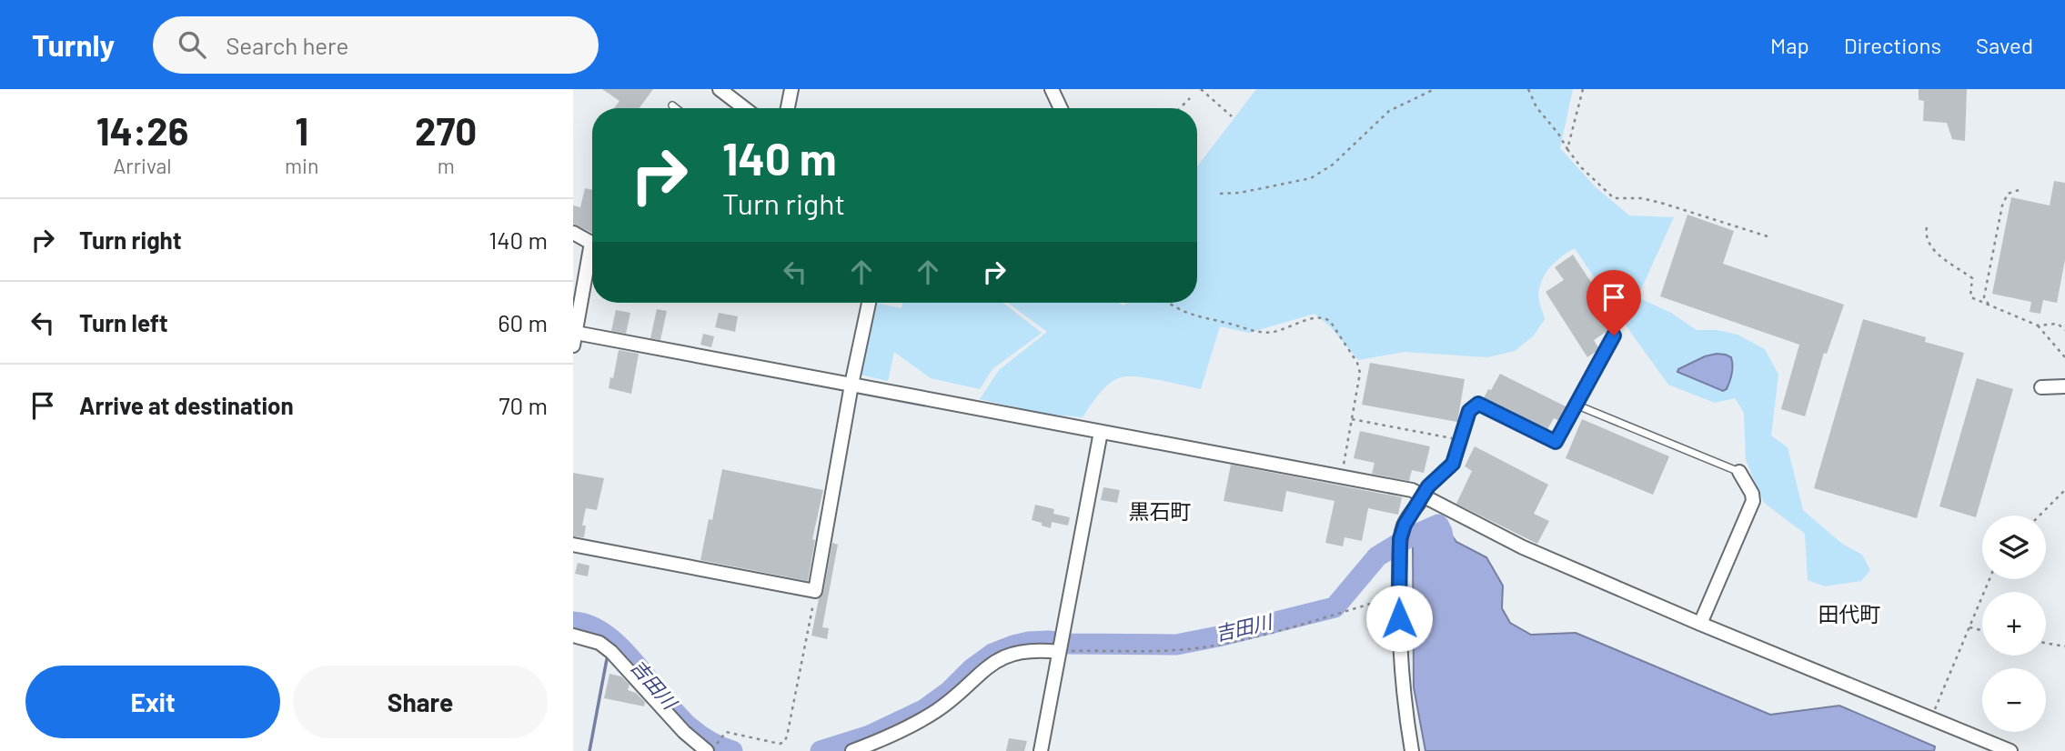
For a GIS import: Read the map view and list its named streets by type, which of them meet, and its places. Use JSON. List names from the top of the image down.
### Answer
{
  "districts": ["黒石町", "田代町"],
  "water": ["吉田川"],
  "page": {
    "header": "Turnly",
    "search": "Search here",
    "nav": ["Map", "Directions", "Saved"],
    "eta": [
      "14:26",
      "Arrival",
      "1",
      "min",
      "270",
      "m"
    ],
    "turn": ["140 m", "Turn right"],
    "list": [
      {
        "name": "Turn right",
        "value": "140 m"
      },
      {
        "name": "Turn left",
        "value": "60 m"
      },
      {
        "name": "Arrive at destination",
        "value": "70 m"
      }
    ],
    "map_buttons": ["+", "−"],
    "buttons": ["Exit", "Share"]
  }
}
